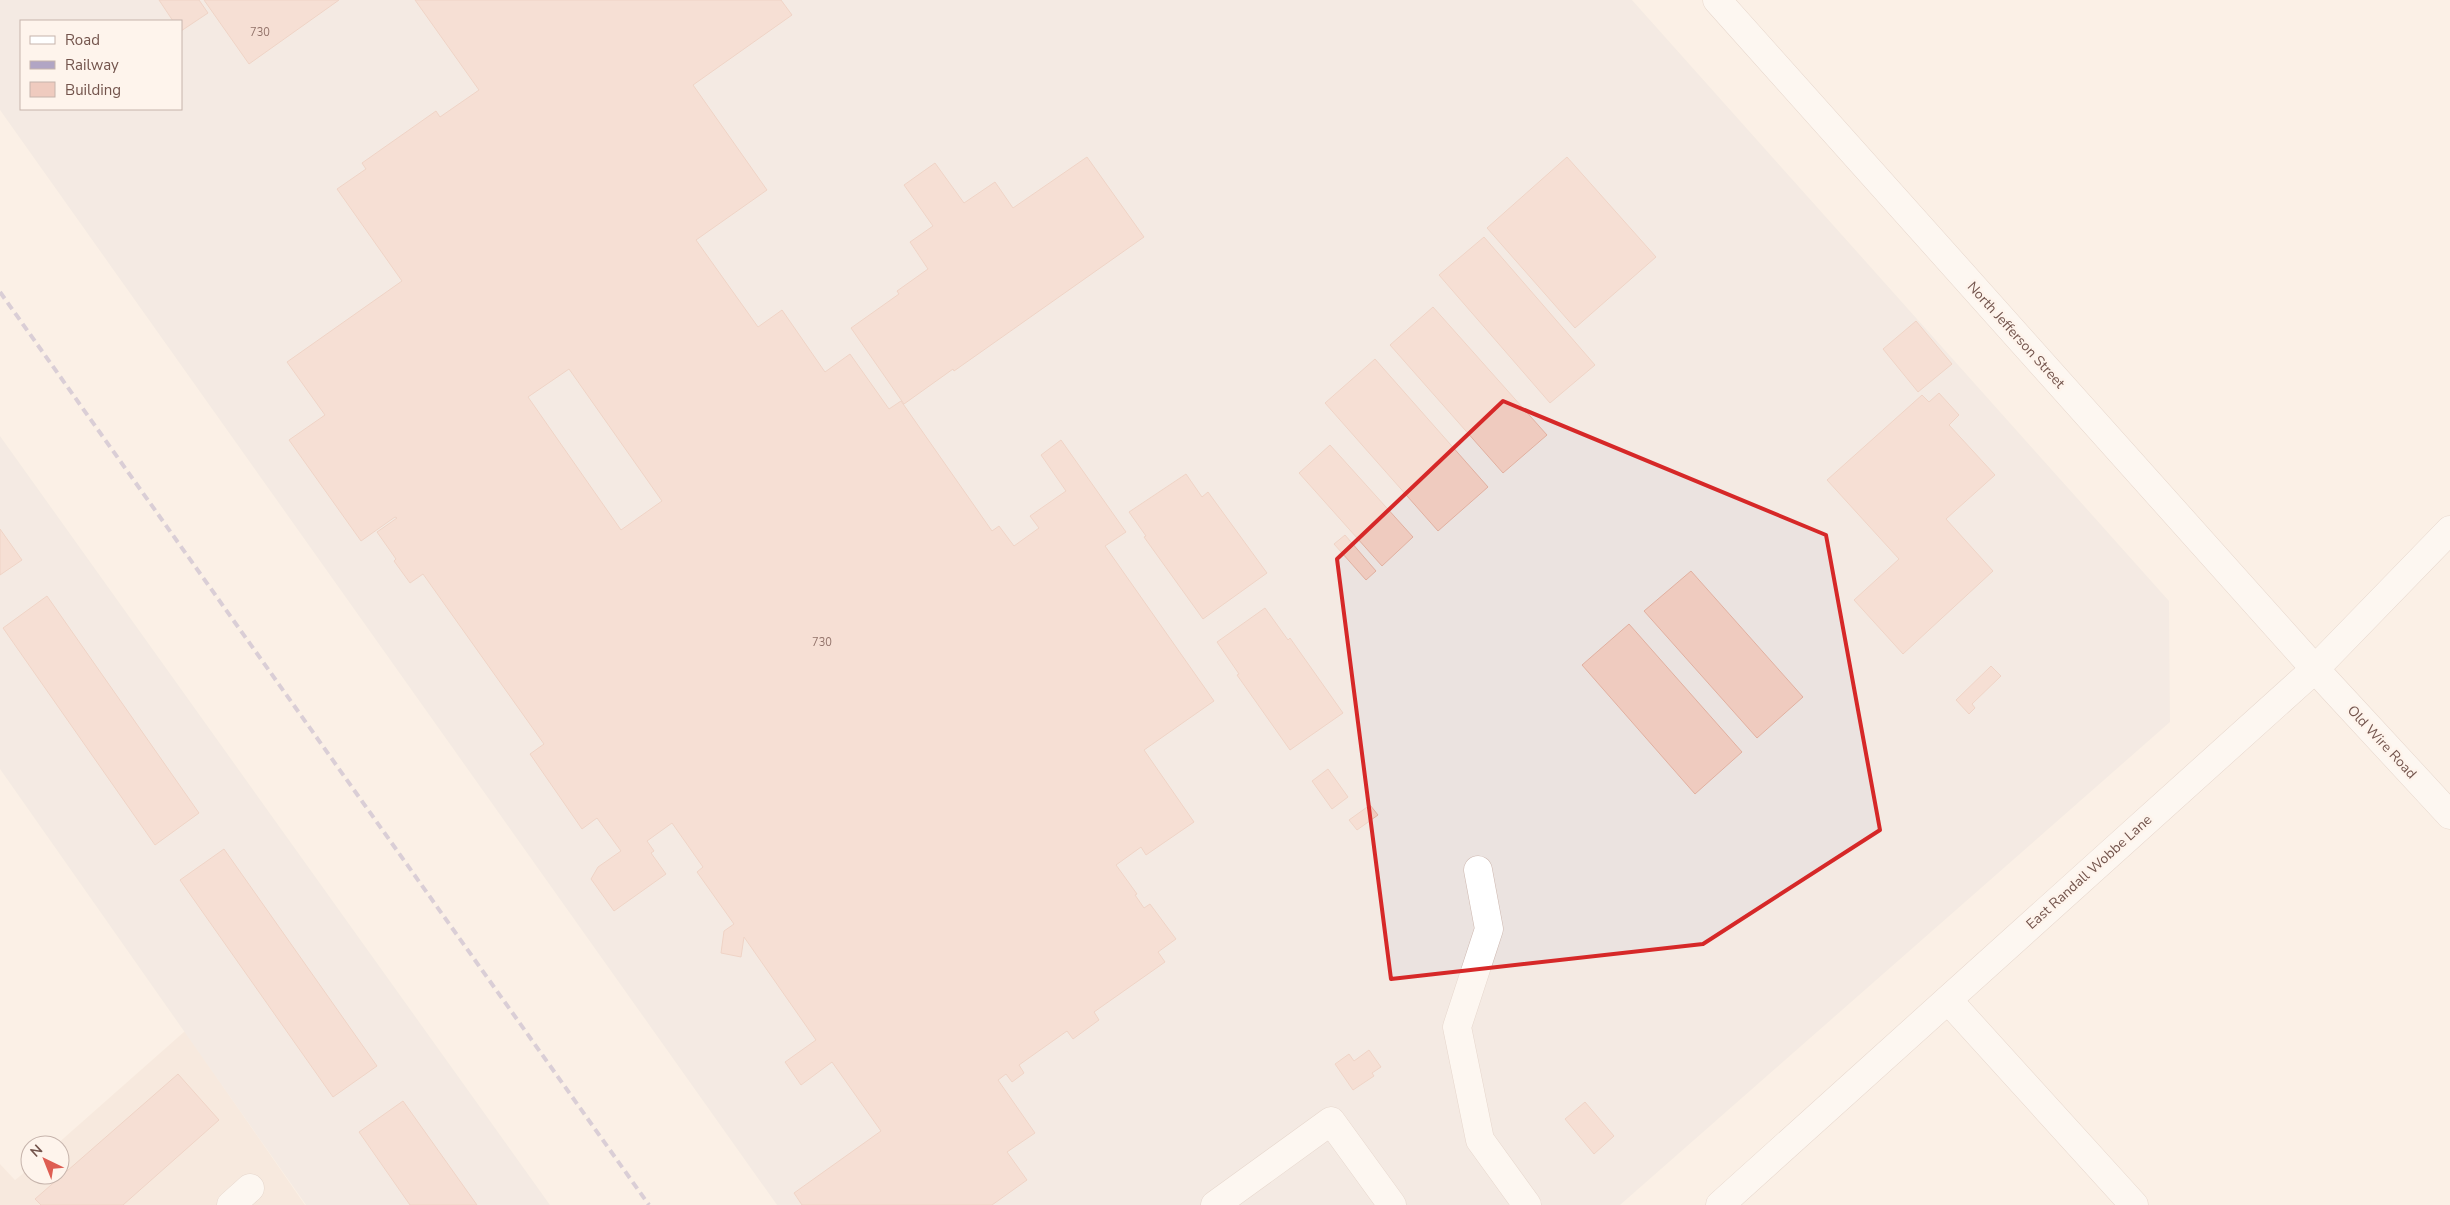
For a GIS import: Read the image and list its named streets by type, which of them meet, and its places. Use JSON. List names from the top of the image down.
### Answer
{
  "streets": {
    "street": ["North Jefferson Street", "Old Wire Road", "East Randall Wobbe Lane"]
  },
  "crossings": [
    ["North Jefferson Street", "Old Wire Road"],
    ["North Jefferson Street", "East Randall Wobbe Lane"],
    ["Old Wire Road", "East Randall Wobbe Lane"]
  ],
  "house_numbers": ["730", "730"],
  "legend": ["Road", "Railway", "Building"],
  "north": "top left"
}
